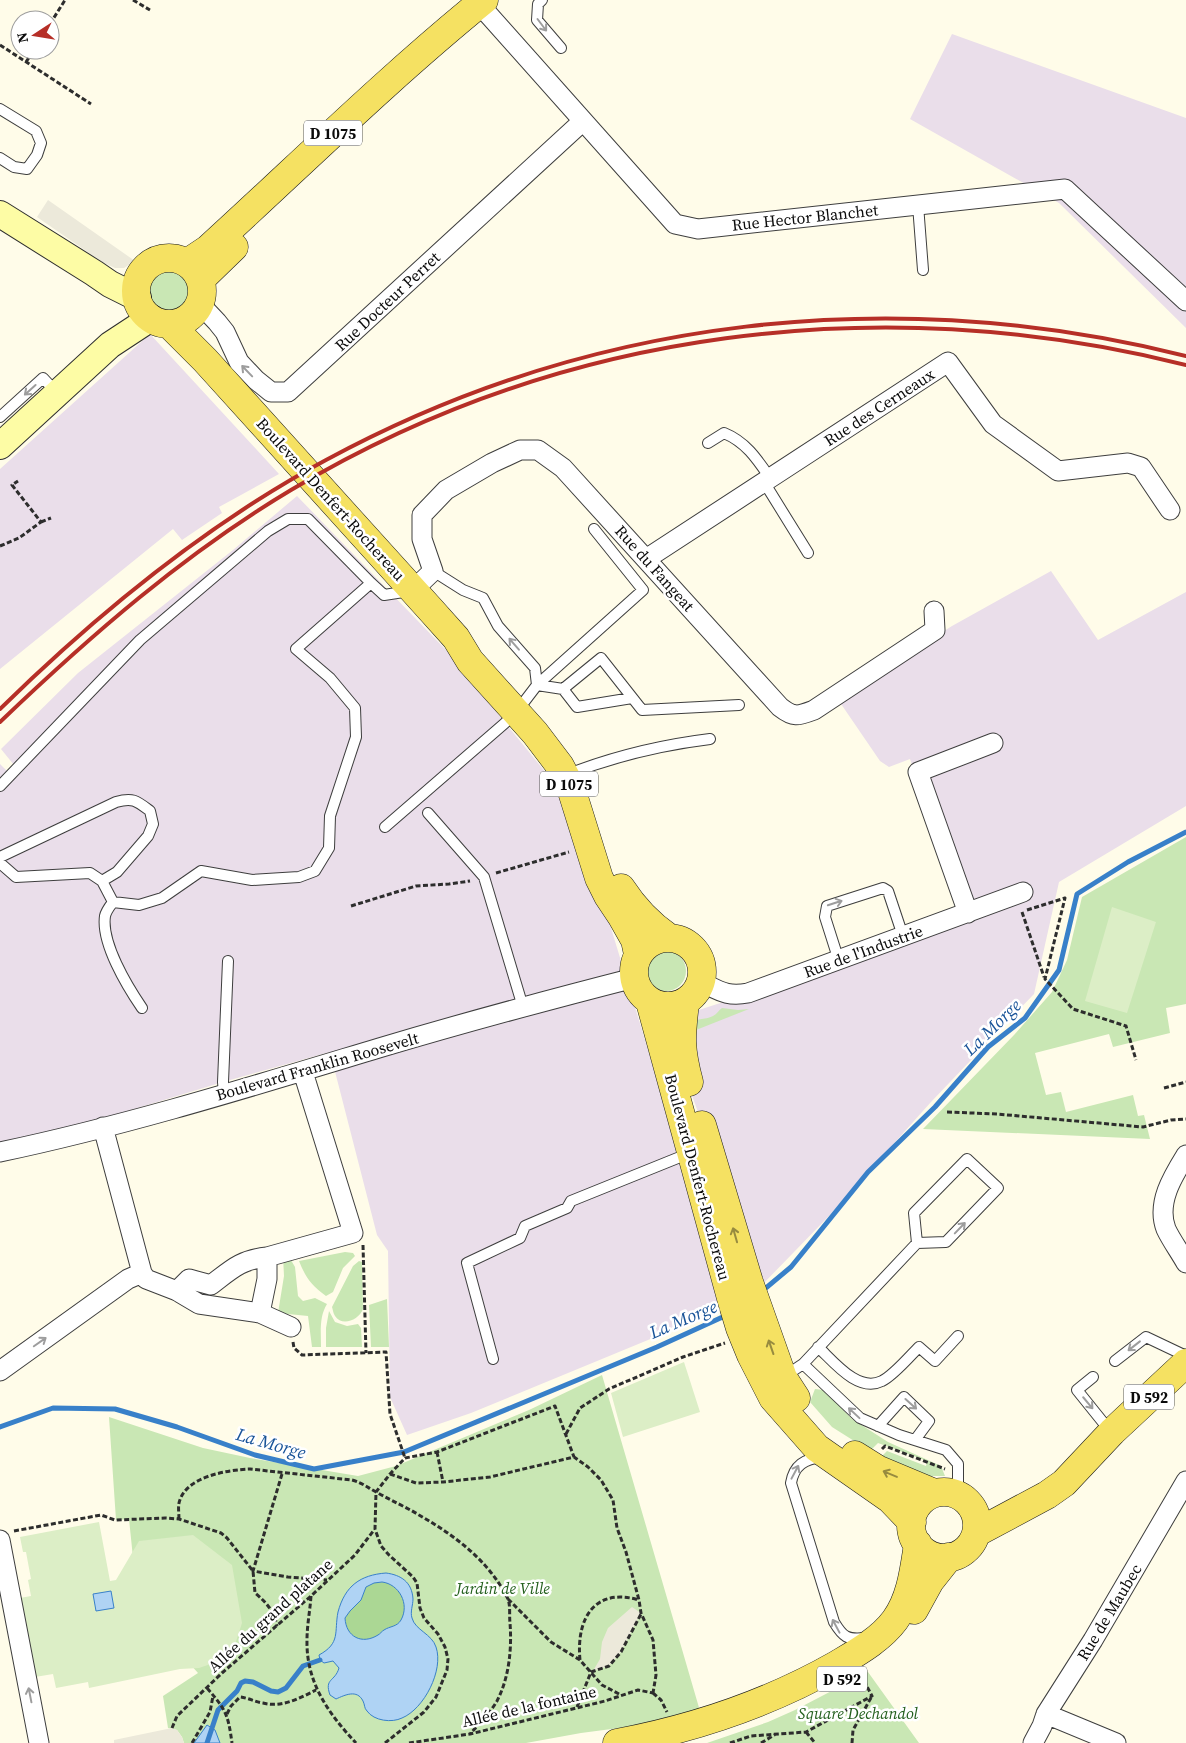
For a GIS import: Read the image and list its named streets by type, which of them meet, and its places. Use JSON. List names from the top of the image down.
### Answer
{
  "streets": {
    "main road": ["D 1075", "Boulevard Denfert-Rochereau", "D 592"],
    "street": [
      "Rue Hector Blanchet",
      "Rue Docteur Perret",
      "Rue des Cerneaux",
      "Rue du Fangeat",
      "Rue de l'Industrie",
      "Boulevard Franklin Roosevelt",
      "Rue de Maubec"
    ],
    "path": ["Allée du grand platane", "Allée de la fontaine"]
  },
  "crossings": [
    ["D 1075", "Rue Hector Blanchet"],
    ["D 1075", "Rue Docteur Perret"],
    ["D 1075", "Boulevard Denfert-Rochereau"],
    ["Rue Hector Blanchet", "Rue Docteur Perret"],
    ["Rue Docteur Perret", "Boulevard Denfert-Rochereau"],
    ["Rue des Cerneaux", "Rue du Fangeat"],
    ["Boulevard Denfert-Rochereau", "Rue de l'Industrie"],
    ["Boulevard Denfert-Rochereau", "Boulevard Franklin Roosevelt"],
    ["Boulevard Denfert-Rochereau", "D 592"],
    ["Rue de l'Industrie", "Boulevard Franklin Roosevelt"]
  ],
  "one_way": ["Rue Docteur Perret"],
  "water": ["La Morge"],
  "parks": ["Jardin de Ville", "Square Dechandol"],
  "north": "left"
}
